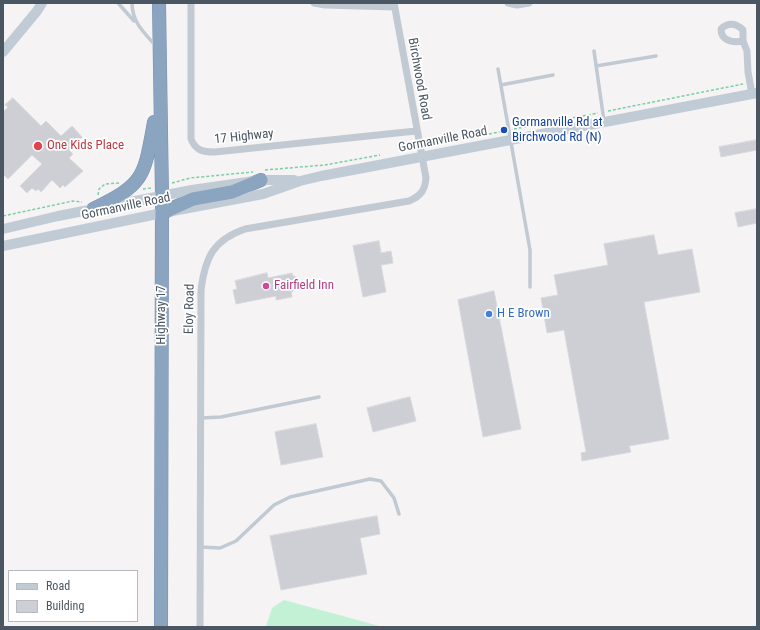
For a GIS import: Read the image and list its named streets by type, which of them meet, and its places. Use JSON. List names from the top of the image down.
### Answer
{
  "streets": {
    "highway": ["Highway 17"],
    "main road": ["Gormanville Road"],
    "street": ["Birchwood Road", "17 Highway", "Eloy Road"]
  },
  "crossings": [
    ["Birchwood Road", "17 Highway"],
    ["Birchwood Road", "Gormanville Road"],
    ["Birchwood Road", "Eloy Road"],
    ["Gormanville Road", "Eloy Road"],
    ["Gormanville Road", "Highway 17"]
  ],
  "places": [
    "Gormanville Rd at Birchwood Rd (N)",
    "One Kids Place",
    "Fairfield Inn",
    "H E Brown"
  ],
  "legend": ["Road", "Building"]
}
